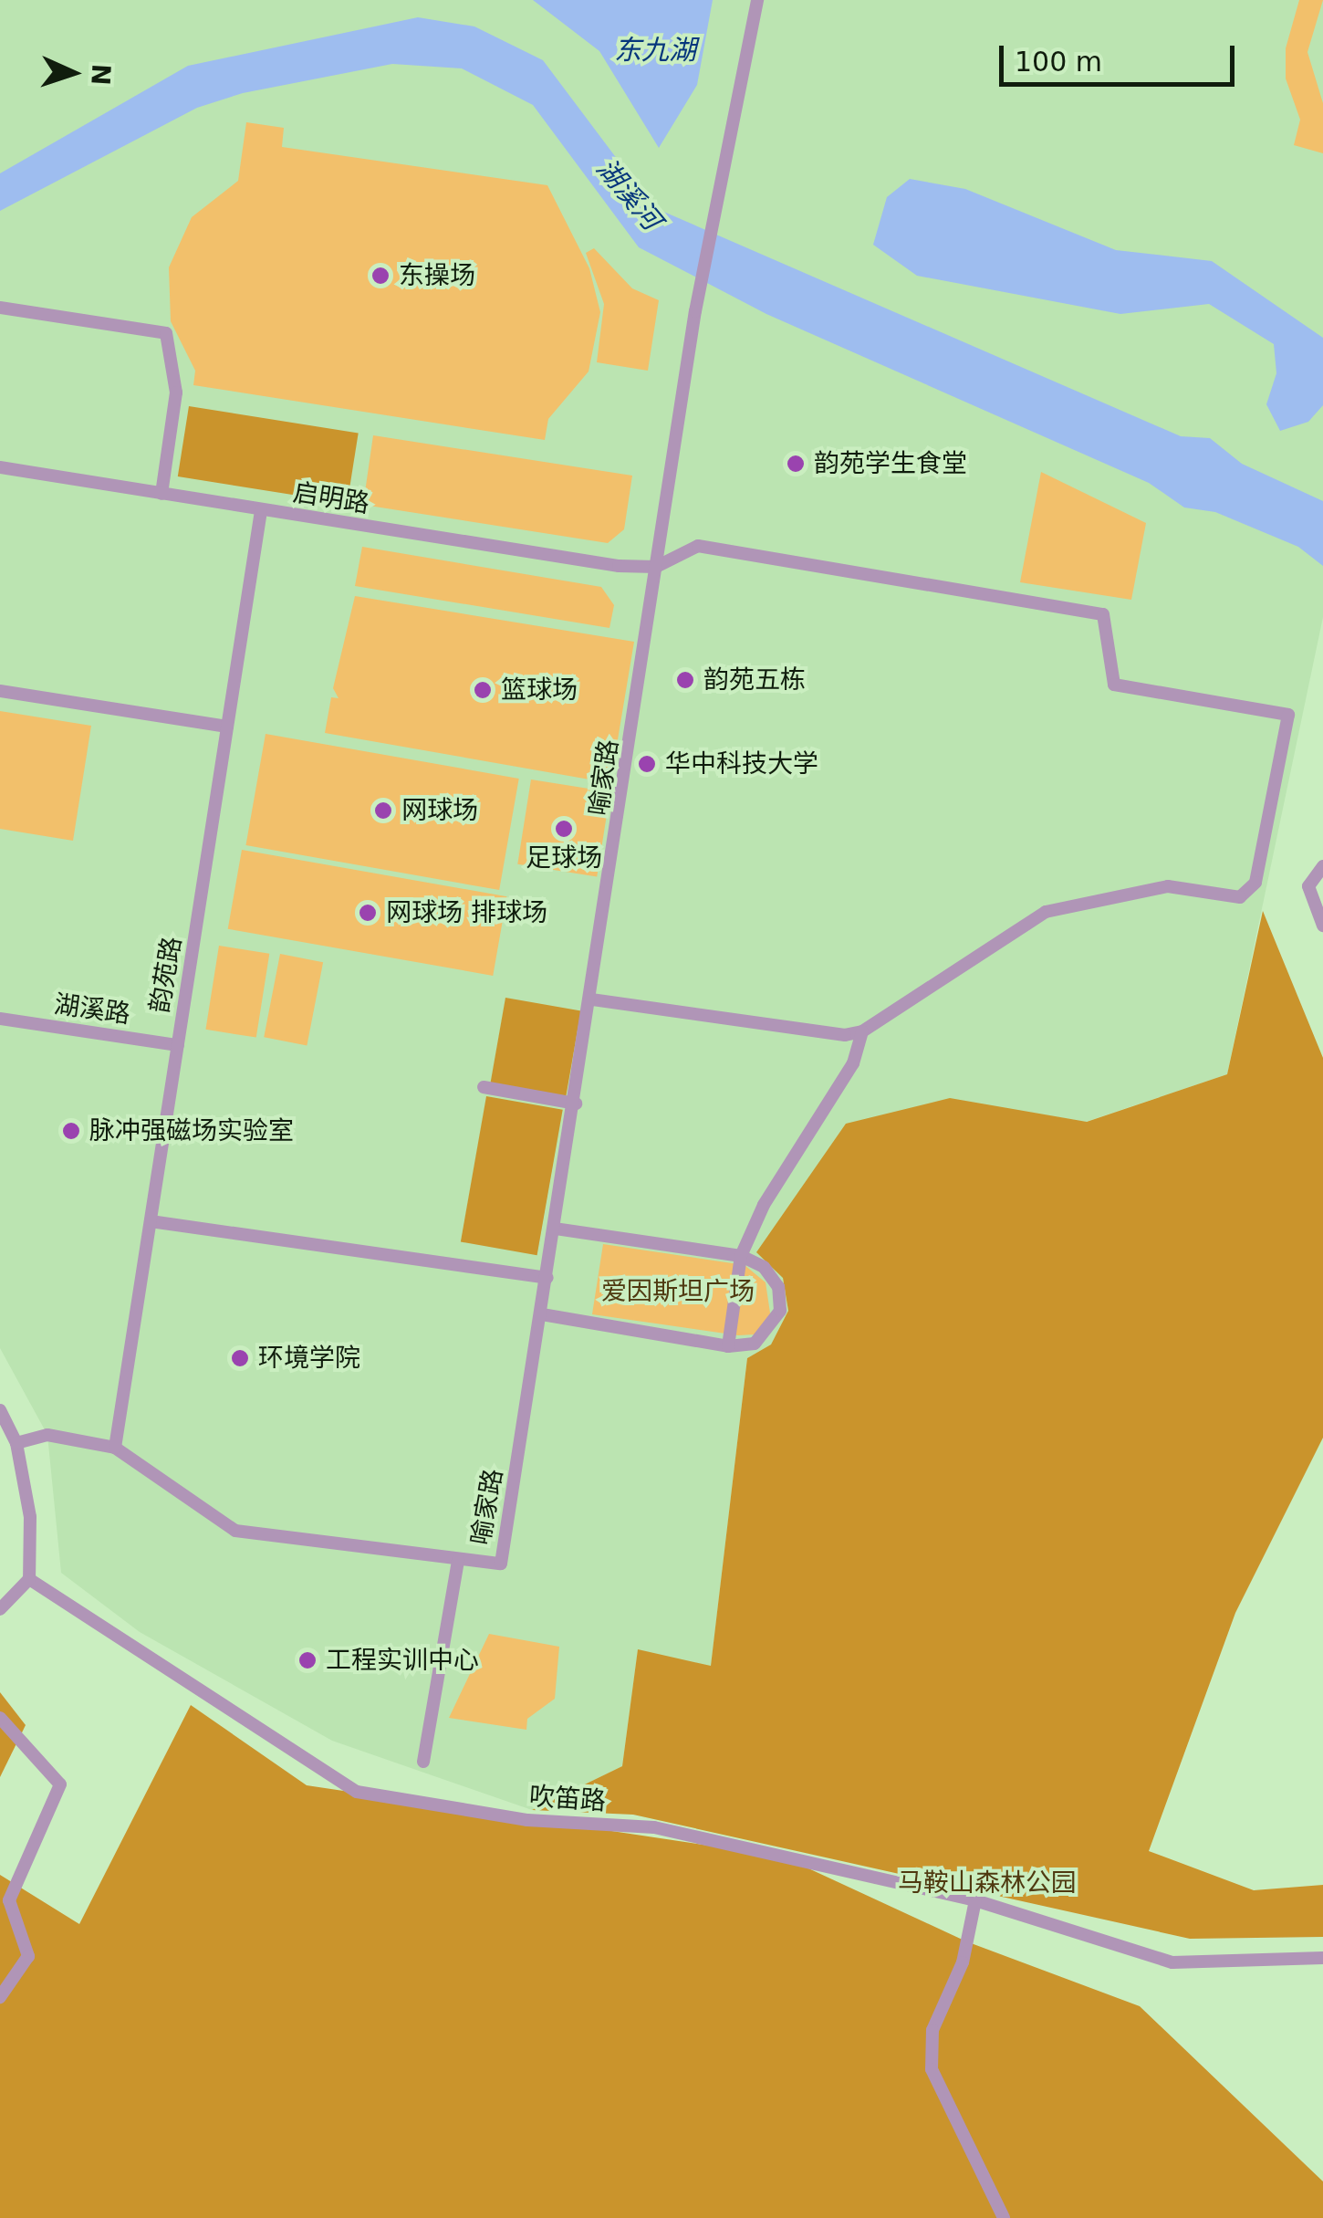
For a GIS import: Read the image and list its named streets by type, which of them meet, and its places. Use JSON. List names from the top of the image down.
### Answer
{
  "streets": {
    "street": [
      "启明路",
      "喻家路",
      "韵苑路",
      "湖溪路",
      "吹笛路"
    ]
  },
  "crossings": [
    ["启明路", "喻家路"],
    ["启明路", "韵苑路"],
    ["韵苑路", "湖溪路"]
  ],
  "water": ["东九湖", "湖溪河"],
  "parks": ["爱因斯坦广场", "马鞍山森林公园"],
  "places": [
    "东操场",
    "韵苑学生食堂",
    "韵苑五栋",
    "篮球场",
    "华中科技大学",
    "网球场",
    "足球场",
    "网球场 排球场",
    "脉冲强磁场实验室",
    "环境学院",
    "工程实训中心"
  ],
  "scale_bar": "100 m",
  "north": "right"
}
